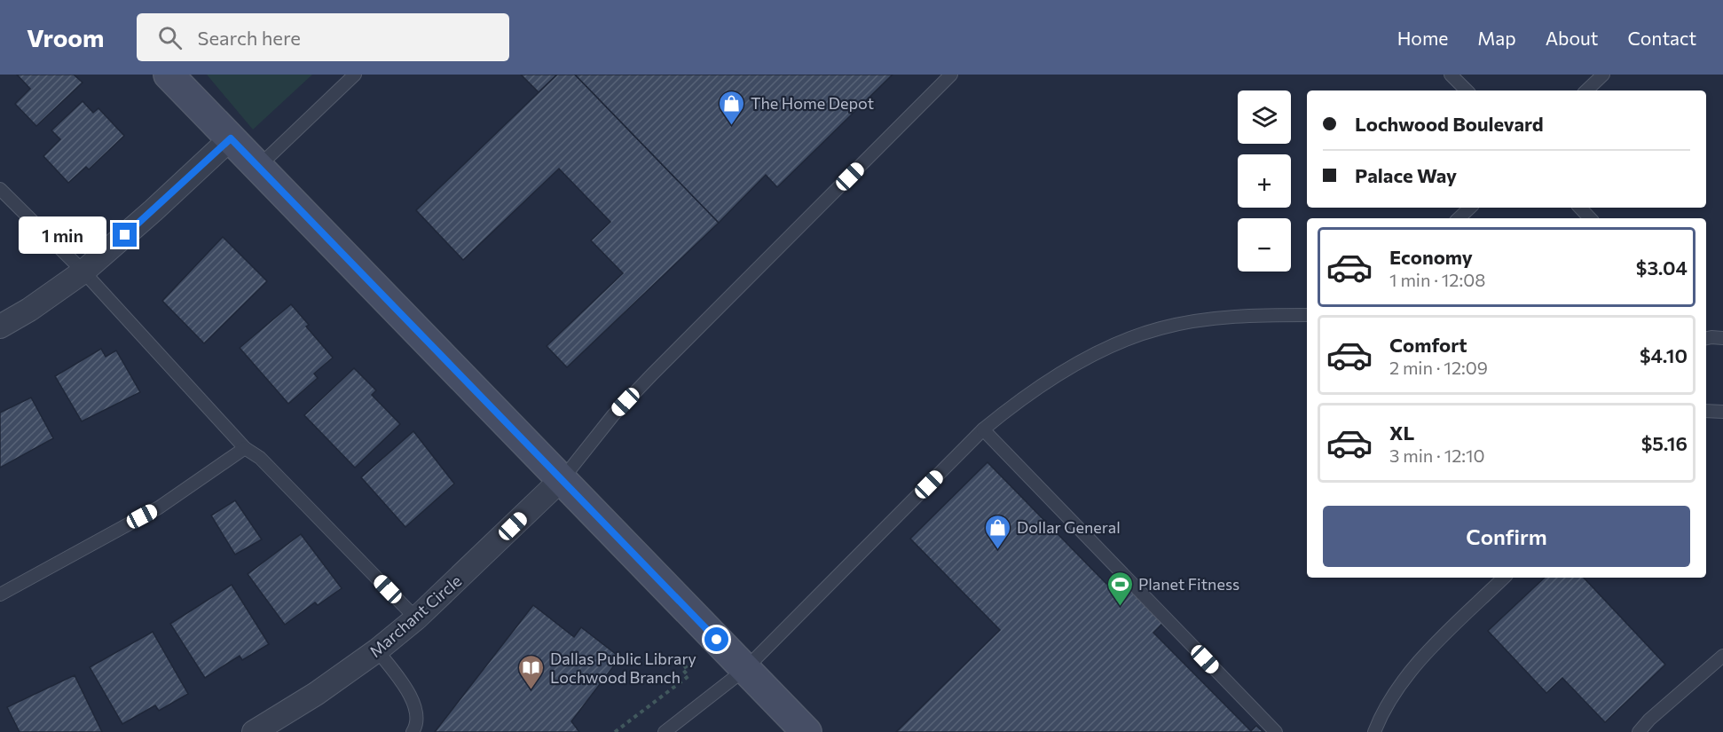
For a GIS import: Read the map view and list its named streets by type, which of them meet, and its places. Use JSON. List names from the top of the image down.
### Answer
{
  "streets": {
    "street": ["Marchant Circle"]
  },
  "places": {
    "shop": ["The Home Depot", "Dollar General"],
    "sports": ["Planet Fitness"],
    "library": ["Dallas Public Library Lochwood Branch"]
  },
  "page": {
    "header": "Vroom",
    "search": "Search here",
    "nav": [
      "Home",
      "Map",
      "About",
      "Contact"
    ],
    "map_buttons": ["+", "−"],
    "banner": ["Lochwood Boulevard", "Palace Way"],
    "bubble": "1 min",
    "list": [
      {
        "name": "Economy",
        "note": "1 min · 12:08",
        "value": "$3.04"
      },
      {
        "name": "Comfort",
        "note": "2 min · 12:09",
        "value": "$4.10"
      },
      {
        "name": "XL",
        "note": "3 min · 12:10",
        "value": "$5.16"
      }
    ],
    "buttons": "Confirm"
  }
}
